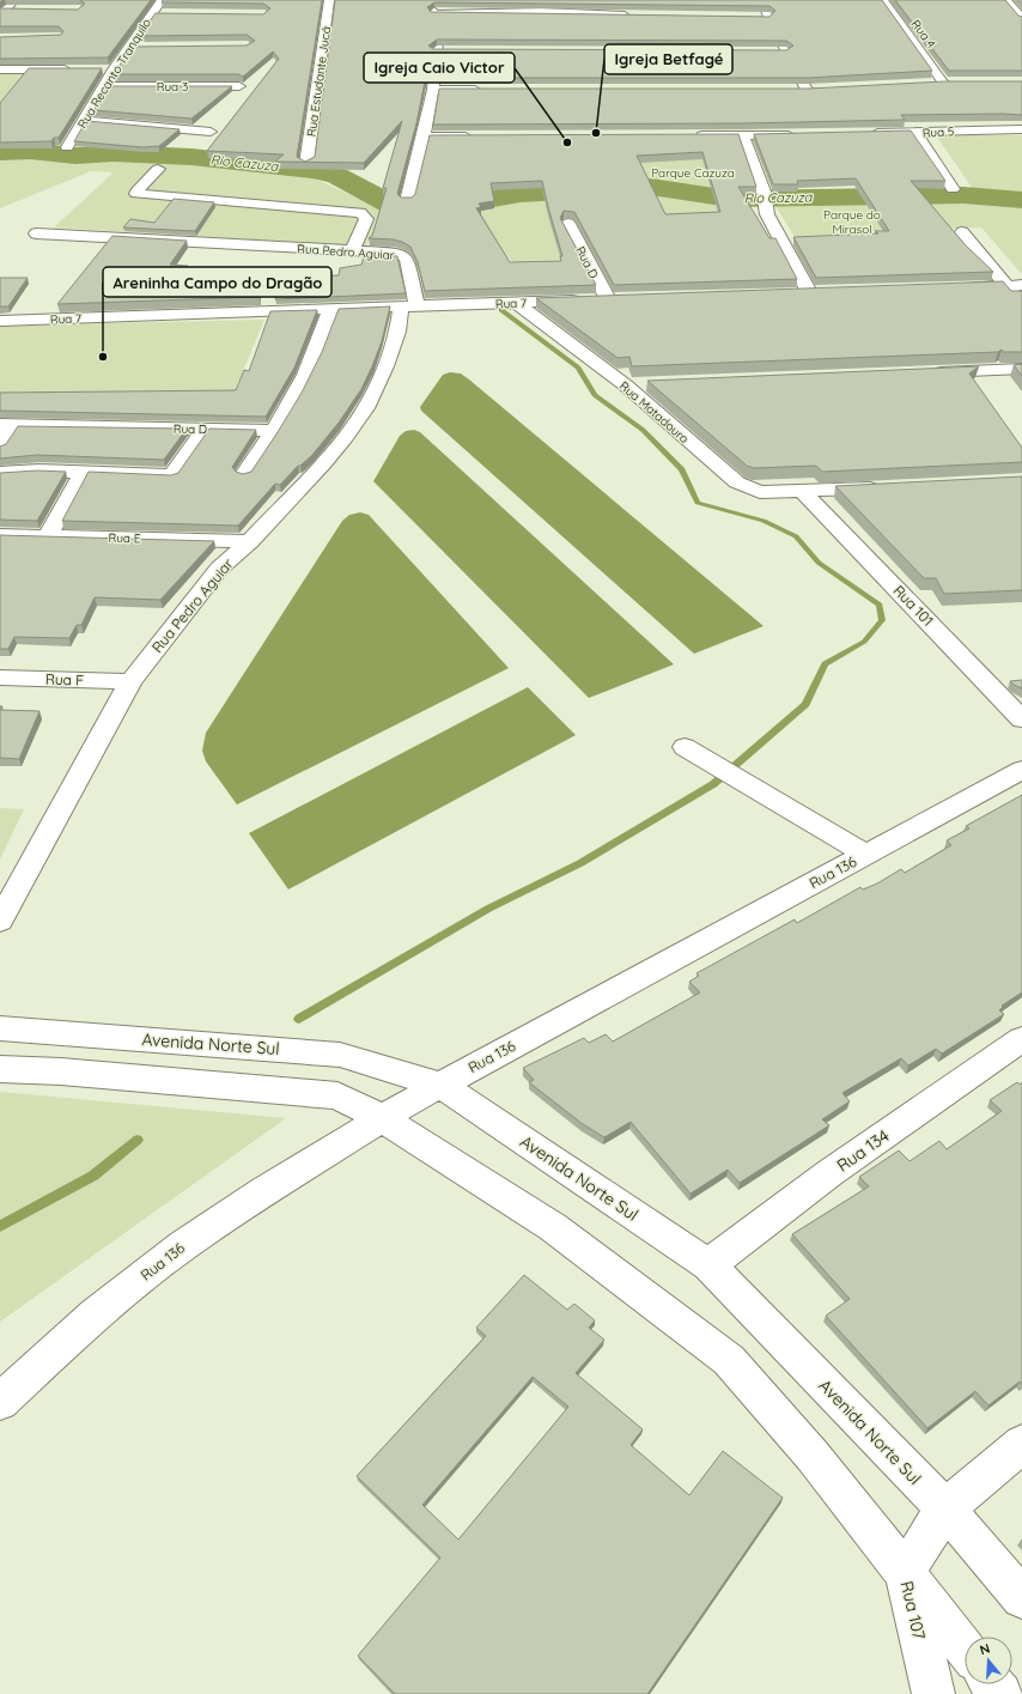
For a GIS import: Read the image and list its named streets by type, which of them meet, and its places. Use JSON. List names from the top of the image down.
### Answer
{
  "streets": {
    "street": [
      "Rua 4",
      "Rua Recanto Tranquilo",
      "Rua Estudante Jucá",
      "Rua 3",
      "Rua 5",
      "Rua Pedro Aguiar",
      "Rua D",
      "Rua 7",
      "Rua Matadouro",
      "Rua E",
      "Rua 101",
      "Rua F",
      "Rua 136",
      "Avenida Norte Sul",
      "Rua 134",
      "Rua 107"
    ]
  },
  "crossings": [
    ["Rua Recanto Tranquilo", "Rua 3"],
    ["Rua Pedro Aguiar", "Rua 7"],
    ["Rua Pedro Aguiar", "Rua E"],
    ["Rua Pedro Aguiar", "Rua F"],
    ["Rua D", "Rua 7"],
    ["Rua 7", "Rua Matadouro"],
    ["Rua Matadouro", "Rua 101"],
    ["Rua 136", "Avenida Norte Sul"],
    ["Avenida Norte Sul", "Rua 134"],
    ["Avenida Norte Sul", "Rua 107"]
  ],
  "water": ["Rio Cazuza"],
  "parks": ["Parque Cazuza", "Parque do Mirasol"],
  "places": ["Igreja Betfagé", "Igreja Caio Victor", "Areninha Campo do Dragão"],
  "north": "top"
}
